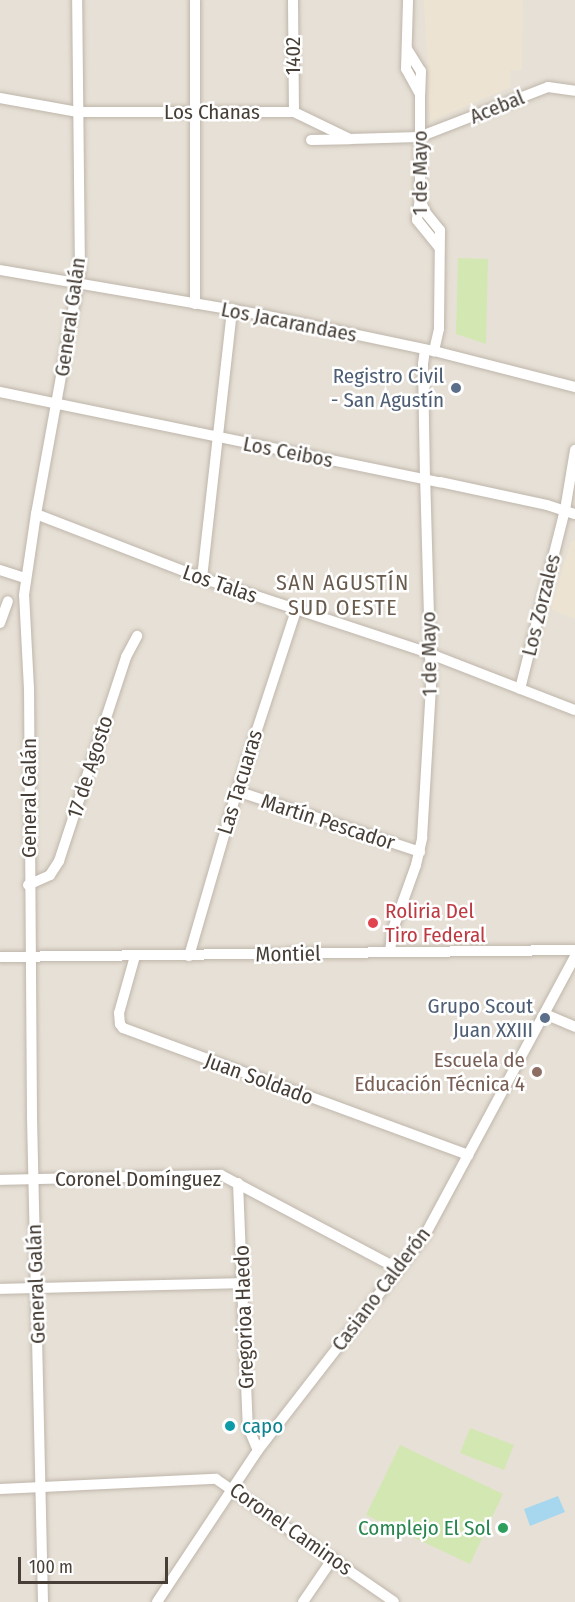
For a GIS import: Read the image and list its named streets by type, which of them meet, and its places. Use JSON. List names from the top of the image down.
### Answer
{
  "streets": {
    "street": [
      "1402",
      "Acebal",
      "Los Chanas",
      "1 de Mayo",
      "General Galán",
      "Los Jacarandaes",
      "Los Ceibos",
      "Los Talas",
      "Los Zorzales",
      "17 de Agosto",
      "Las Tacuaras",
      "Martín Pescador",
      "Montiel",
      "Juan Soldado",
      "Coronel Domínguez",
      "Casiano Calderón",
      "Gregorioa Haedo",
      "Coronel Caminos"
    ]
  },
  "crossings": [
    ["1402", "Los Chanas"],
    ["Acebal", "Los Chanas"],
    ["Acebal", "1 de Mayo"],
    ["Los Chanas", "1 de Mayo"],
    ["Los Chanas", "General Galán"],
    ["1 de Mayo", "Los Jacarandaes"],
    ["1 de Mayo", "Los Ceibos"],
    ["1 de Mayo", "Los Talas"],
    ["1 de Mayo", "Martín Pescador"],
    ["1 de Mayo", "Montiel"],
    ["General Galán", "Los Jacarandaes"],
    ["General Galán", "Los Ceibos"],
    ["General Galán", "Los Talas"],
    ["General Galán", "17 de Agosto"],
    ["General Galán", "Montiel"],
    ["General Galán", "Coronel Domínguez"],
    ["General Galán", "Coronel Caminos"],
    ["Los Ceibos", "Los Zorzales"],
    ["Los Talas", "Los Zorzales"],
    ["Los Talas", "Las Tacuaras"],
    ["Las Tacuaras", "Martín Pescador"],
    ["Las Tacuaras", "Montiel"],
    ["Montiel", "Juan Soldado"],
    ["Juan Soldado", "Casiano Calderón"],
    ["Coronel Domínguez", "Casiano Calderón"],
    ["Coronel Domínguez", "Gregorioa Haedo"],
    ["Casiano Calderón", "Gregorioa Haedo"],
    ["Casiano Calderón", "Coronel Caminos"]
  ],
  "districts": ["SAN AGUSTÍN SUD OESTE"],
  "places": [
    "Registro Civil - San Agustín",
    "Roliria Del Tiro Federal",
    "Grupo Scout Juan XXIII",
    "Escuela de Educación Técnica 4",
    "capo",
    "Complejo El Sol"
  ],
  "scale_bar": "100 m"
}
